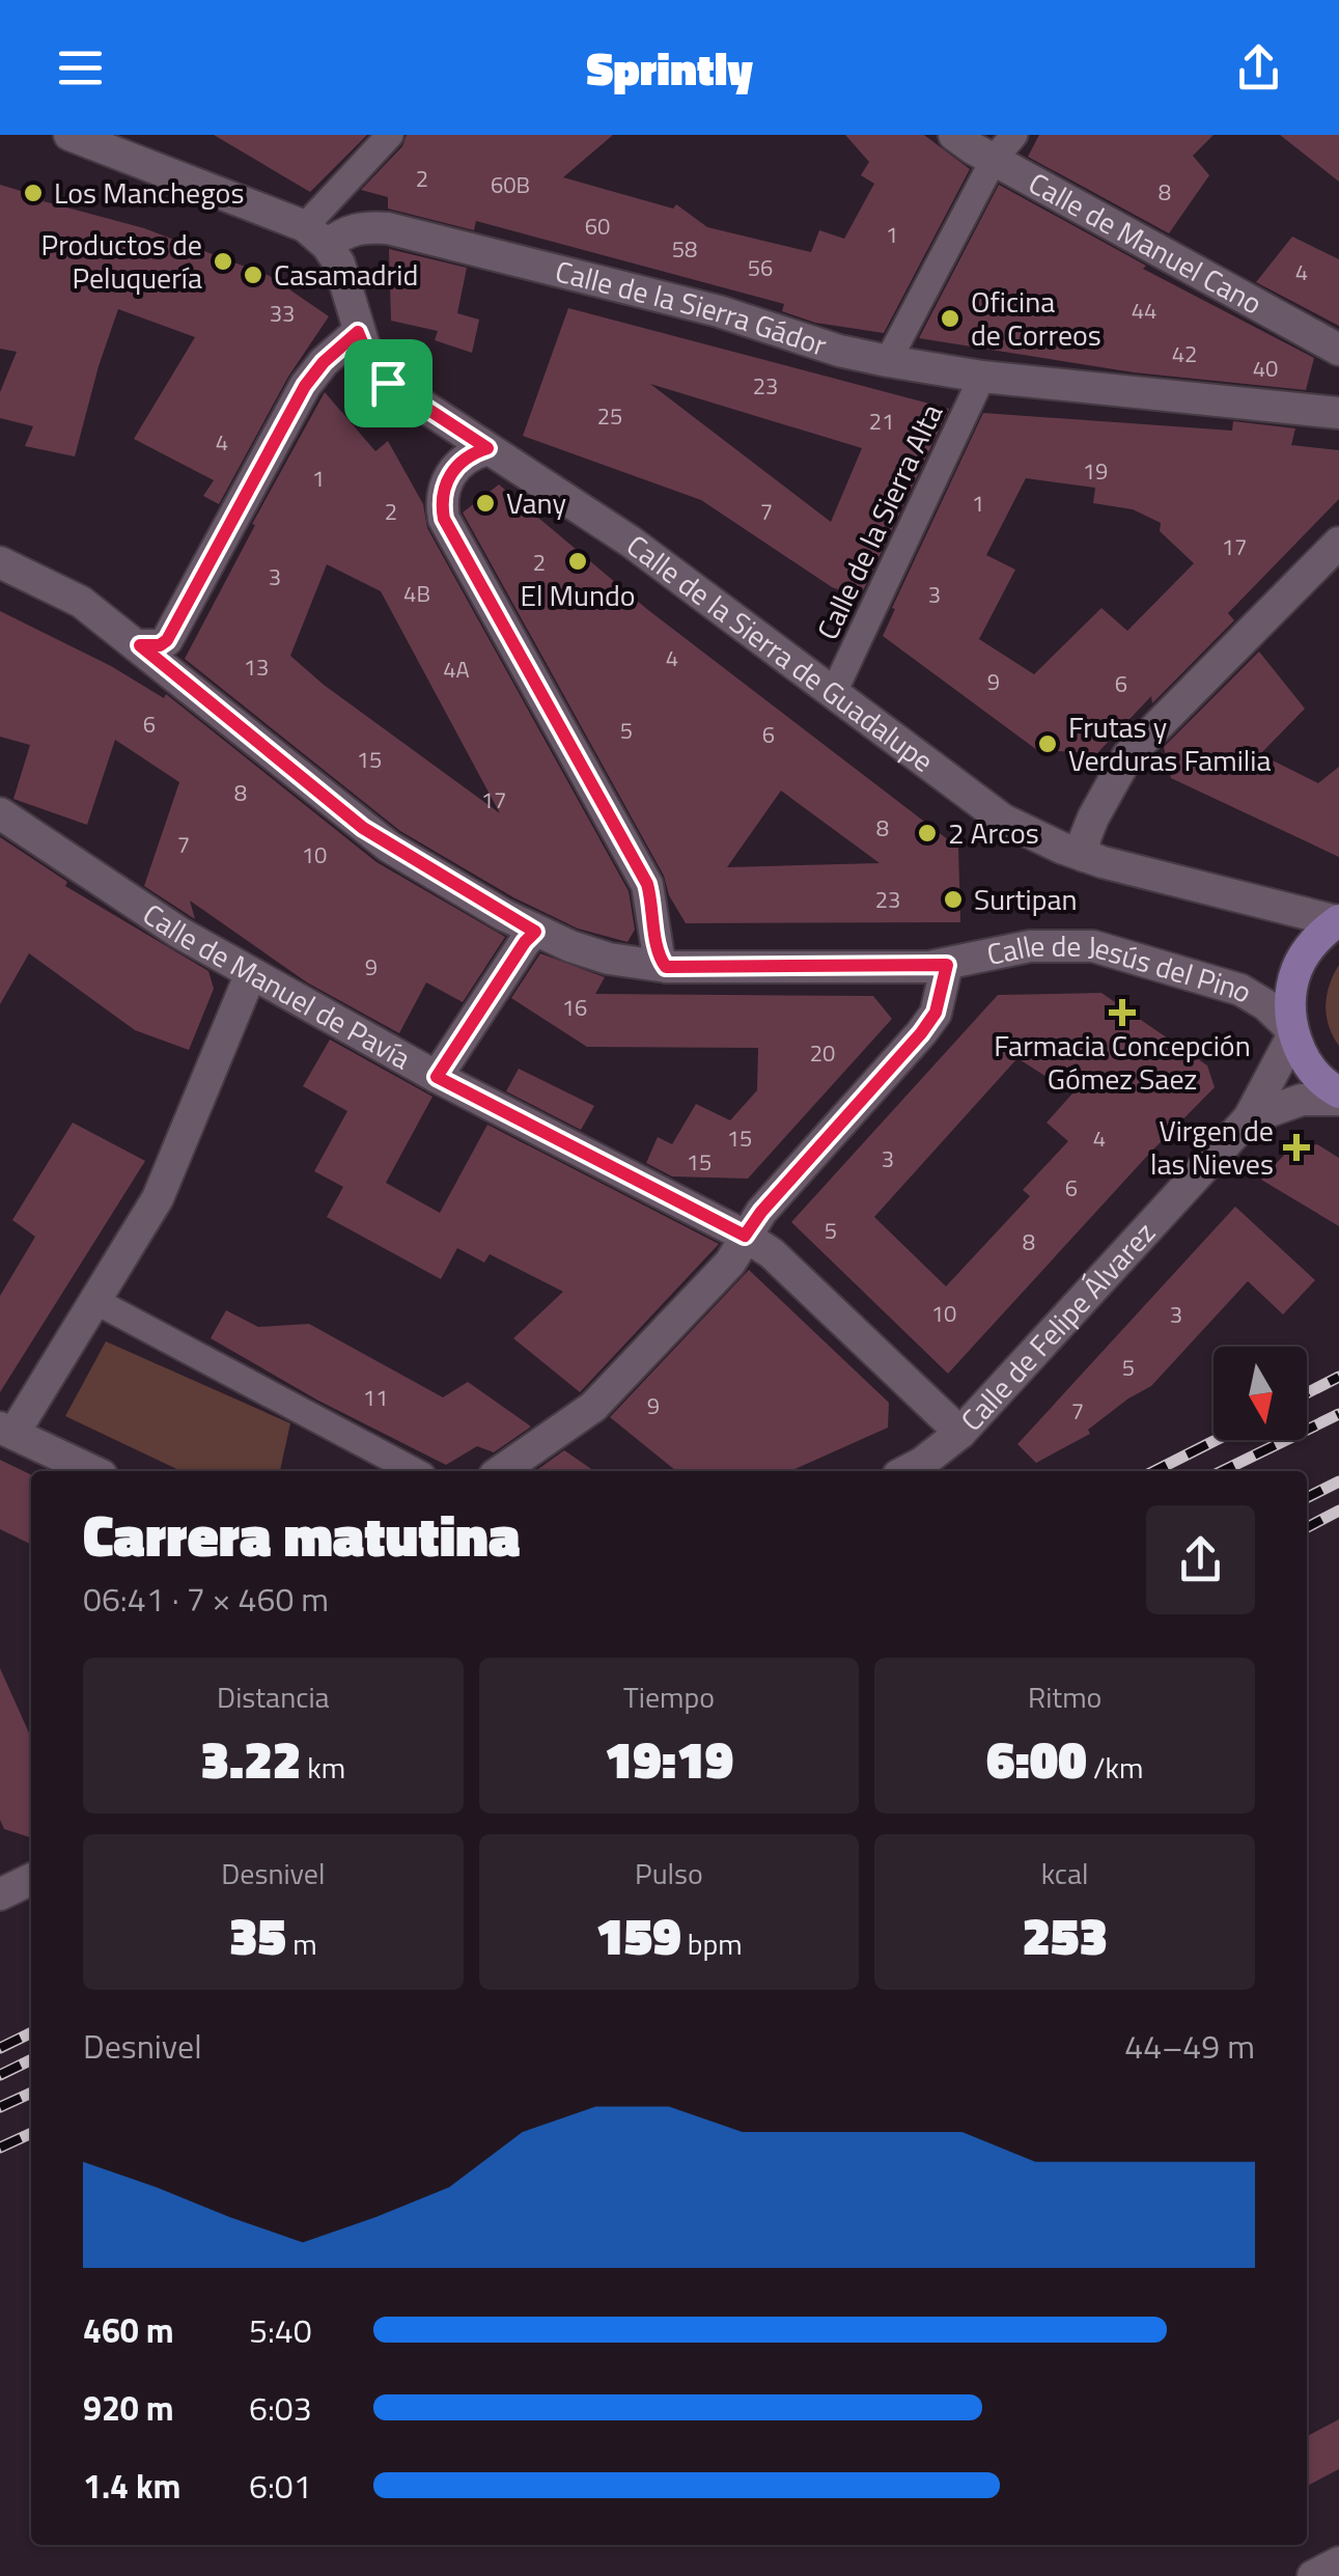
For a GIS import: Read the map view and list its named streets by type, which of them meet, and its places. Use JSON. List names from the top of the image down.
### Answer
{
  "streets": {
    "street": [
      "Calle de Manuel Cano",
      "Calle de la Sierra Gádor",
      "Calle de la Sierra Alta",
      "Calle de la Sierra de Guadalupe",
      "Calle de Jesús del Pino",
      "Calle de Manuel de Pavía",
      "Calle de Felipe Álvarez"
    ]
  },
  "crossings": [
    ["Calle de la Sierra Gádor", "Calle de la Sierra Alta"],
    ["Calle de la Sierra Gádor", "Calle de la Sierra de Guadalupe"],
    ["Calle de la Sierra Alta", "Calle de la Sierra de Guadalupe"],
    ["Calle de Jesús del Pino", "Calle de Felipe Álvarez"],
    ["Calle de Manuel de Pavía", "Calle de Felipe Álvarez"]
  ],
  "places": {
    "other": [
      "Los Manchegos",
      "Productos de Peluquería",
      "Casamadrid",
      "Oficina de Correos",
      "Vany",
      "El Mundo",
      "Frutas y Verduras Familia",
      "2 Arcos",
      "Surtipan"
    ],
    "health": ["Farmacia Concepción Gómez Saez", "Virgen de las Nieves"]
  },
  "house_numbers": [
    "2",
    "60B",
    "8",
    "60",
    "1",
    "58",
    "56",
    "4",
    "44",
    "33",
    "42",
    "40",
    "23",
    "25",
    "21",
    "4",
    "19",
    "1",
    "1",
    "2",
    "7",
    "17",
    "2",
    "3",
    "4B",
    "3",
    "4",
    "13",
    "4A",
    "9",
    "6",
    "6",
    "5",
    "6",
    "15",
    "8",
    "17",
    "8",
    "7",
    "10",
    "23",
    "9",
    "16",
    "20",
    "15",
    "4",
    "3",
    "15",
    "6",
    "5",
    "8",
    "10",
    "3",
    "5",
    "11",
    "9",
    "7"
  ],
  "north": "bottom",
  "page": {
    "header": "Sprintly",
    "heading": ["Carrera matutina", "06:41 · 7 × 460 m"],
    "stats": [
      ["Distancia", "3.22 km"],
      ["Tiempo", "19:19"],
      ["Ritmo", "6:00 /km"],
      ["Desnivel", "35 m"],
      ["Pulso", "159 bpm"],
      ["kcal", "253"]
    ],
    "chart": ["Desnivel", "44–49 m"],
    "list": [
      {
        "name": "460 m",
        "note": "5:40"
      },
      {
        "name": "920 m",
        "note": "6:03"
      },
      {
        "name": "1.4 km",
        "note": "6:01"
      }
    ]
  }
}
